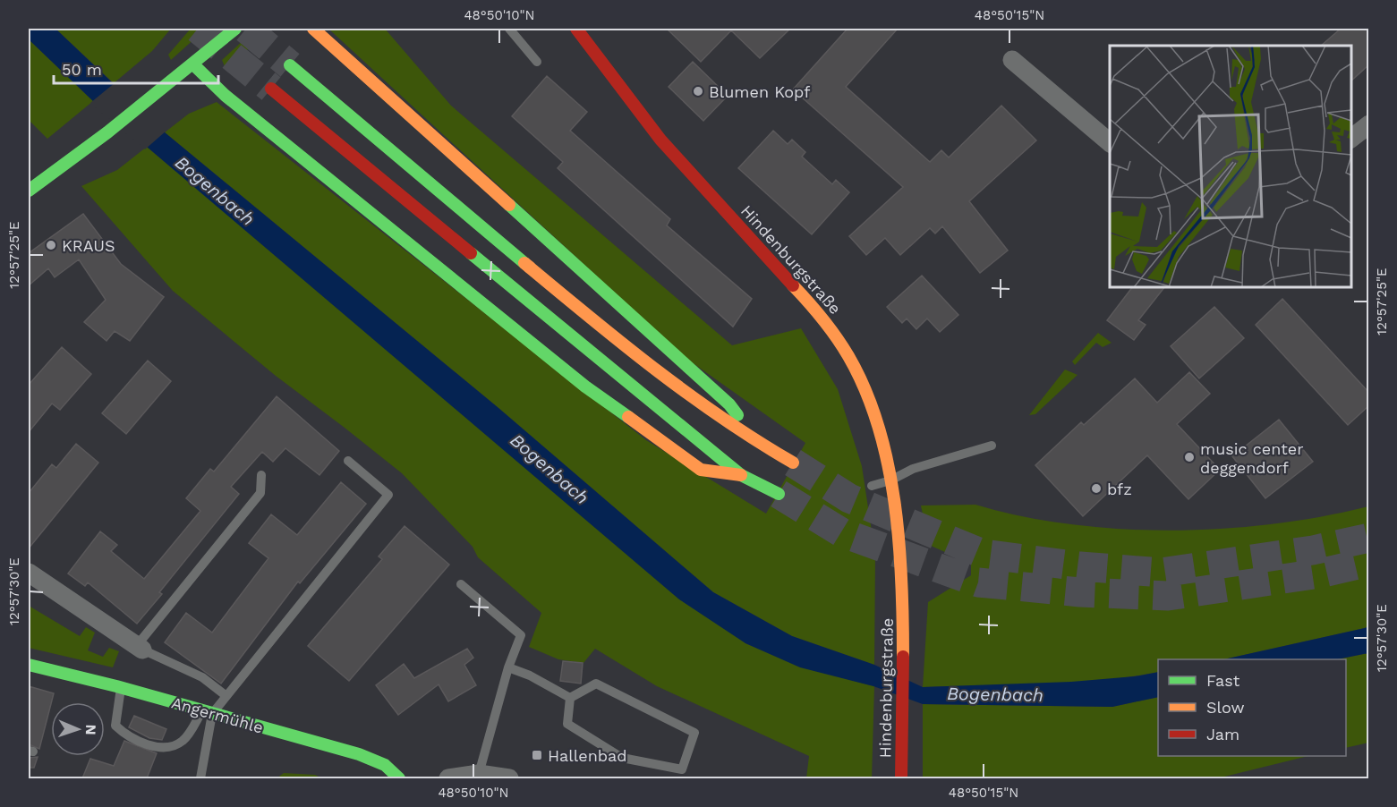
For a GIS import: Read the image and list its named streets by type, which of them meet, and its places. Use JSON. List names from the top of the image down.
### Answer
{
  "streets": {
    "main road": ["Hindenburgstraße", "Angermühle"]
  },
  "water": ["Bogenbach"],
  "places": {
    "other": [
      "Blumen Kopf",
      "KRAUS",
      "music center deggendorf",
      "bfz"
    ],
    "transit": ["Hallenbad"]
  },
  "legend": ["Fast", "Slow", "Jam"],
  "scale_bar": "50 m",
  "north": "right",
  "coordinates": [
    "48°50'10\"N",
    "48°50'15\"N",
    "12°57'25\"E",
    "12°57'30\"E"
  ]
}
